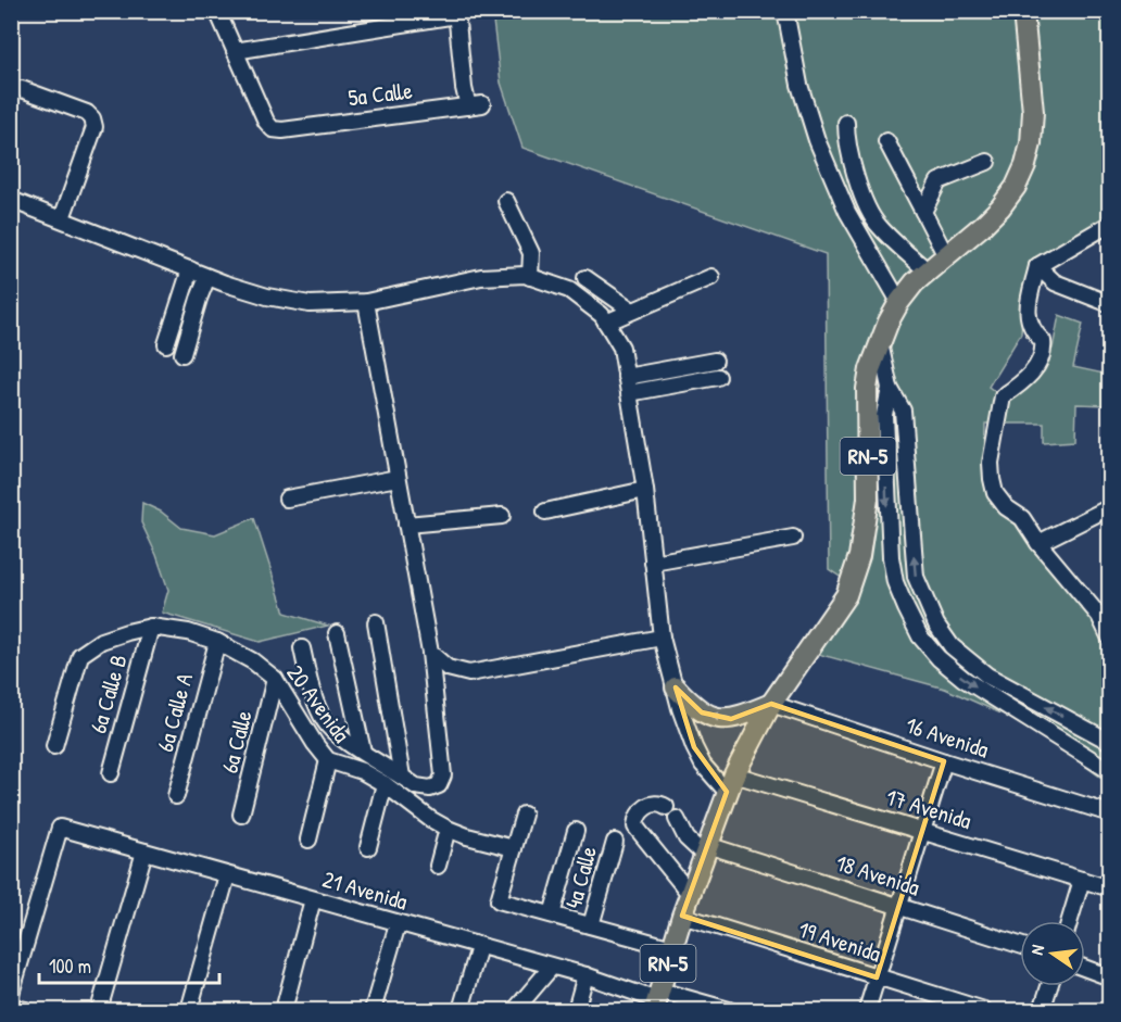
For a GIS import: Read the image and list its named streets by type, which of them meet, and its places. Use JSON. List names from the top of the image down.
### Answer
{
  "streets": {
    "main road": ["RN-5"],
    "street": [
      "5a Calle",
      "6a Calle B",
      "20 Avenida",
      "6a Calle A",
      "16 Avenida",
      "6a Calle",
      "17 Avenida",
      "18 Avenida",
      "4a Calle",
      "21 Avenida",
      "19 Avenida"
    ]
  },
  "crossings": [
    ["RN-5", "16 Avenida"],
    ["RN-5", "17 Avenida"],
    ["RN-5", "18 Avenida"],
    ["RN-5", "21 Avenida"],
    ["RN-5", "19 Avenida"],
    ["6a Calle B", "20 Avenida"],
    ["20 Avenida", "6a Calle A"],
    ["20 Avenida", "6a Calle"]
  ],
  "scale_bar": "100 m",
  "north": "left"
}
